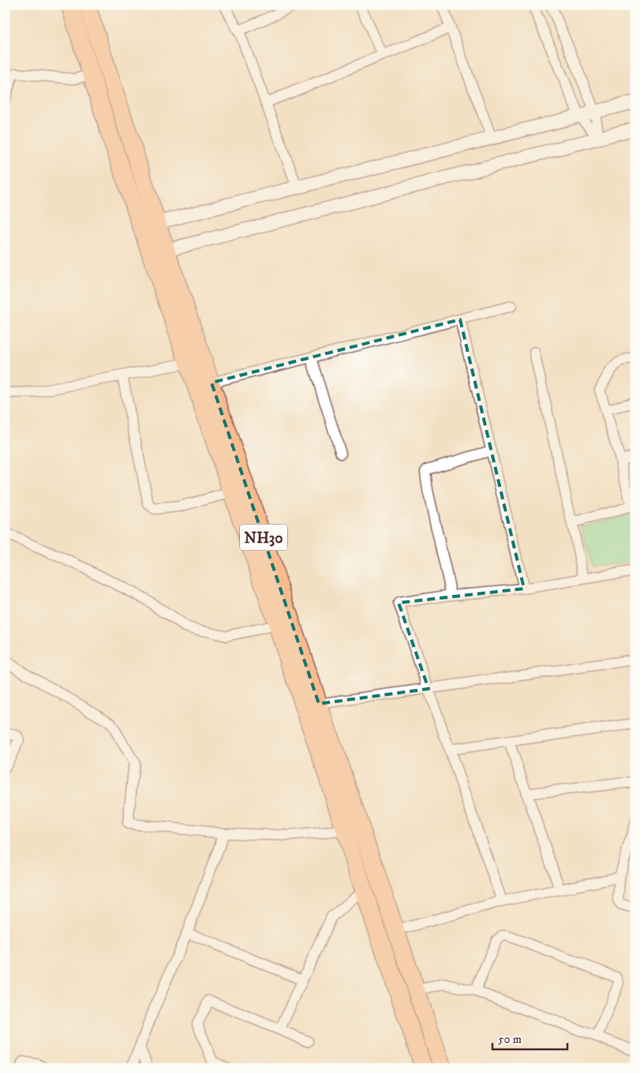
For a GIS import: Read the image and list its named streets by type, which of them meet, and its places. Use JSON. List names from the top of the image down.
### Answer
{
  "streets": {
    "highway": ["NH30"]
  },
  "scale_bar": "50 m"
}
